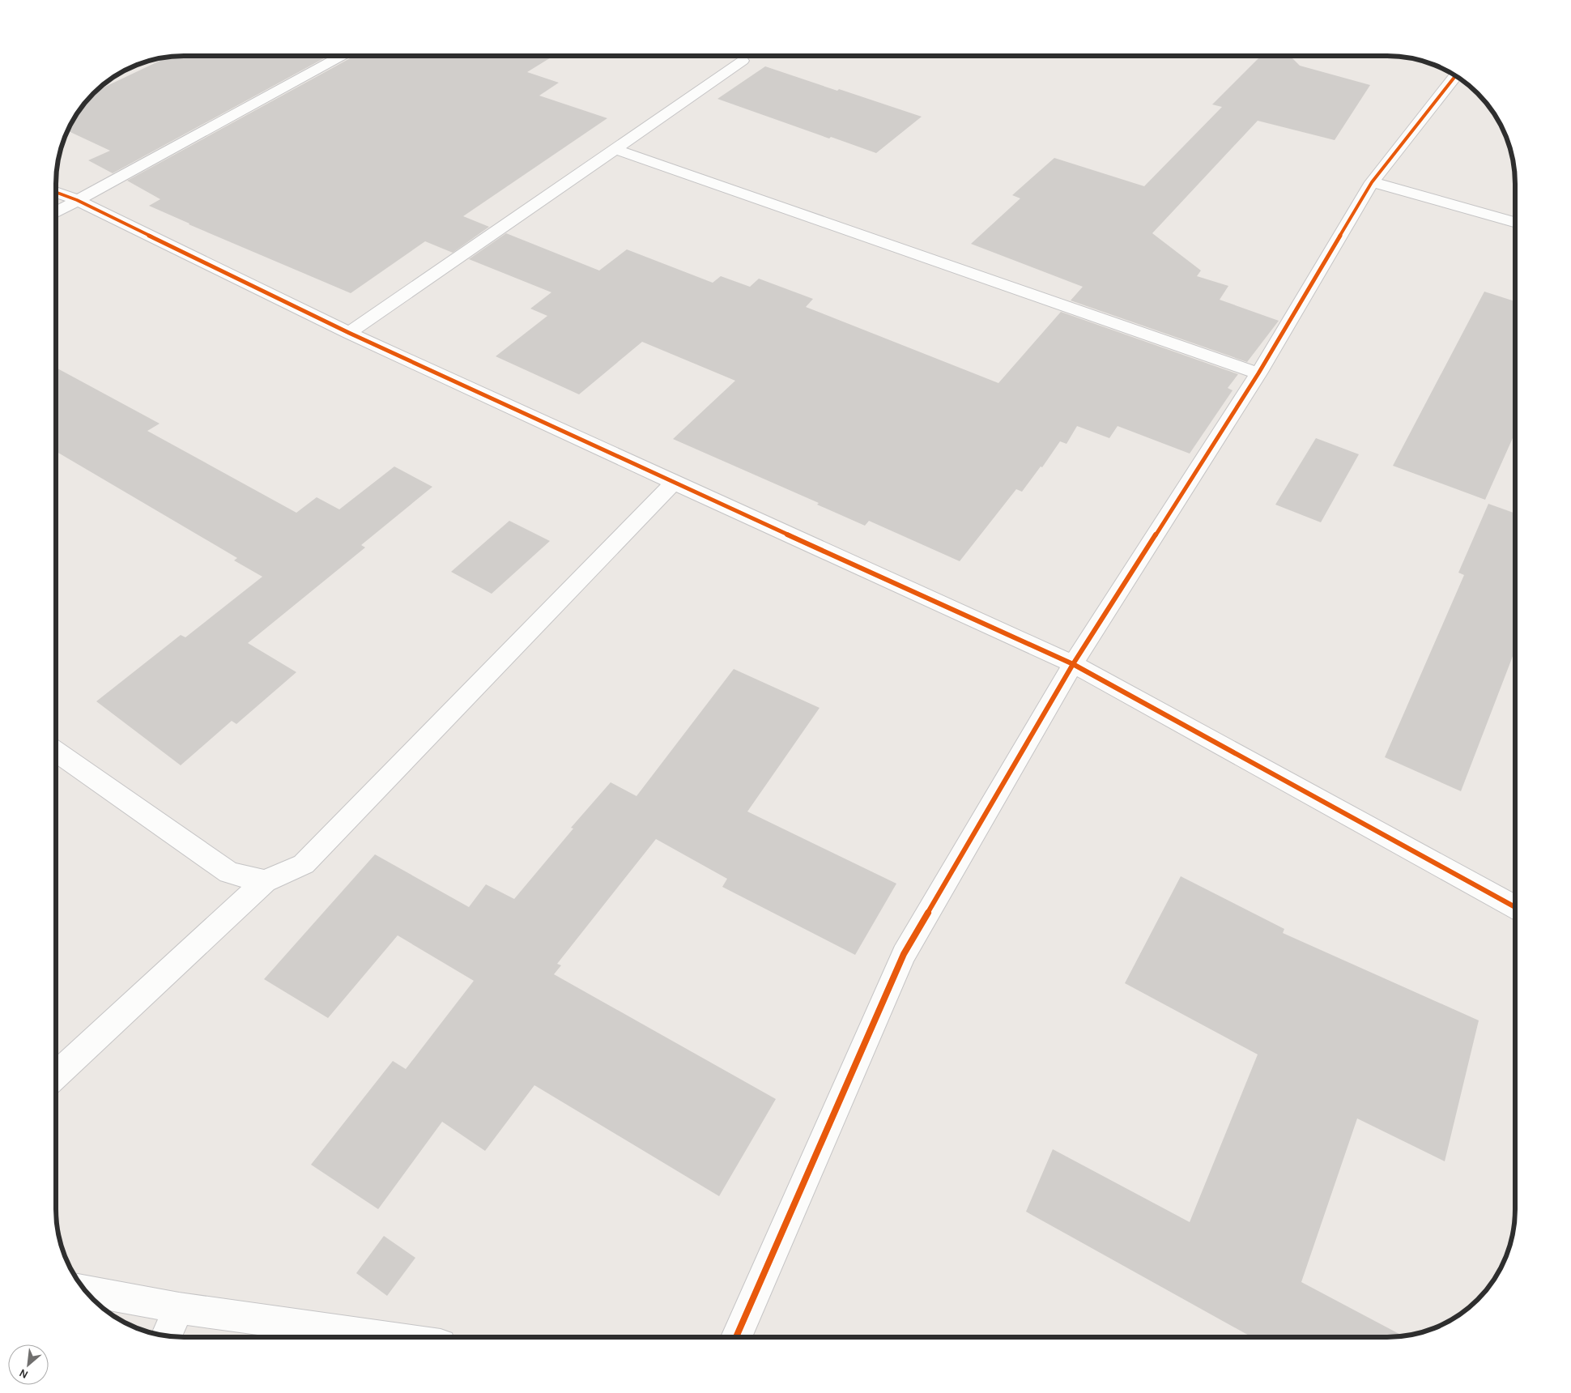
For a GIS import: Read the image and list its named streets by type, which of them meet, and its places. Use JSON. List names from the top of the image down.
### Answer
{
  "north": "bottom left"
}
